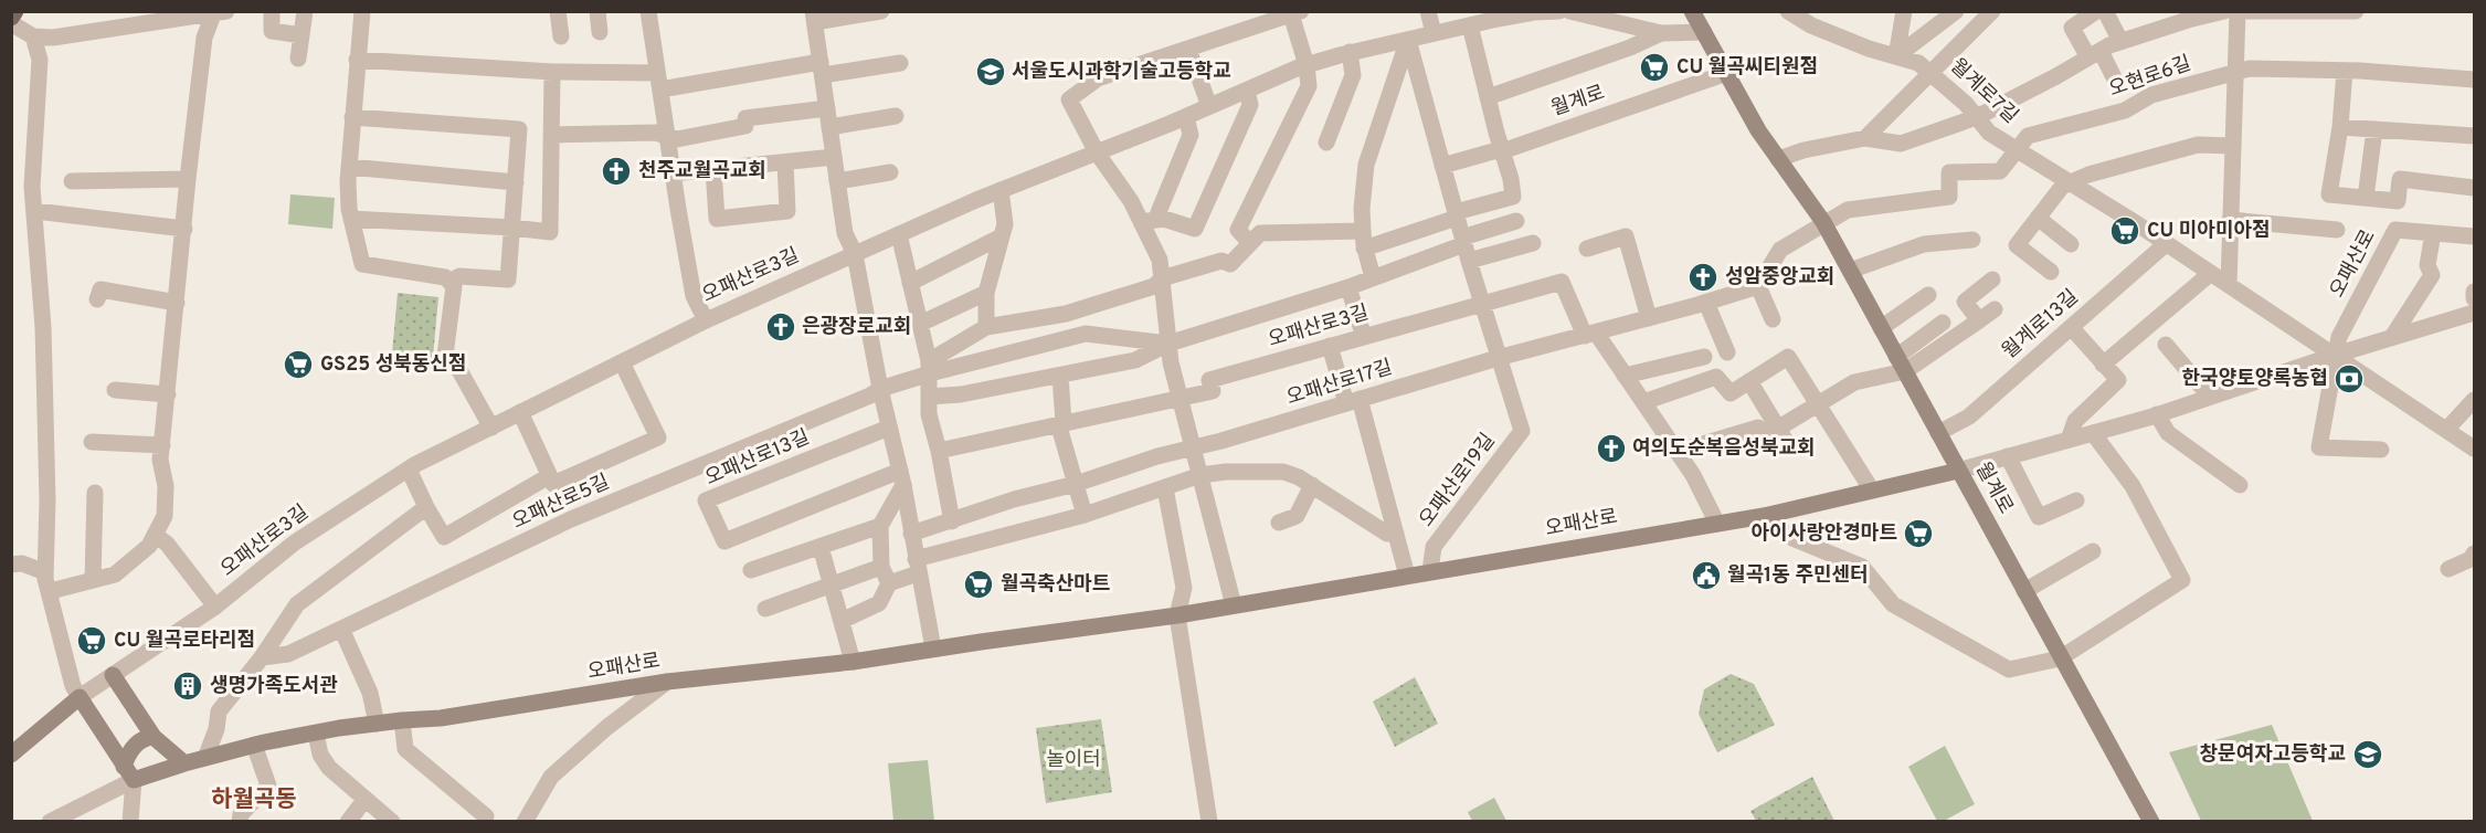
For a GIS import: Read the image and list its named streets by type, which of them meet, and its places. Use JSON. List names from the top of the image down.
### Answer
{
  "streets": {
    "main road": ["월계로", "오패산로"],
    "street": [
      "오현로6길",
      "월계로7길",
      "오패산로3길",
      "월계로13길",
      "오패산로17길",
      "오패산로13길",
      "오패산로19길",
      "오패산로5길"
    ]
  },
  "crossings": [
    ["오현로6길", "월계로7길"],
    ["월계로7길", "오패산로"],
    ["월계로7길", "월계로13길"],
    ["월계로", "오패산로"],
    ["월계로", "월계로13길"],
    ["월계로", "오패산로19길"],
    ["오패산로", "오패산로19길"],
    ["오패산로3길", "오패산로19길"],
    ["오패산로17길", "오패산로19길"]
  ],
  "districts": ["하월곡동"],
  "parks": ["놀이터"],
  "places": {
    "supermarket": [
      "CU 월곡씨티원점",
      "CU 미아미아점",
      "GS25 성북동신점",
      "아이사랑안경마트",
      "월곡축산마트",
      "CU 월곡로타리점"
    ],
    "school or university": ["서울도시과학기술고등학교", "창문여자고등학교"],
    "church": [
      "천주교월곡교회",
      "성암중앙교회",
      "은광장로교회",
      "여의도순복음성북교회"
    ],
    "bank": ["한국양토양록농협"],
    "public building": ["월곡1동 주민센터"],
    "building": ["생명가족도서관"]
  }
}
